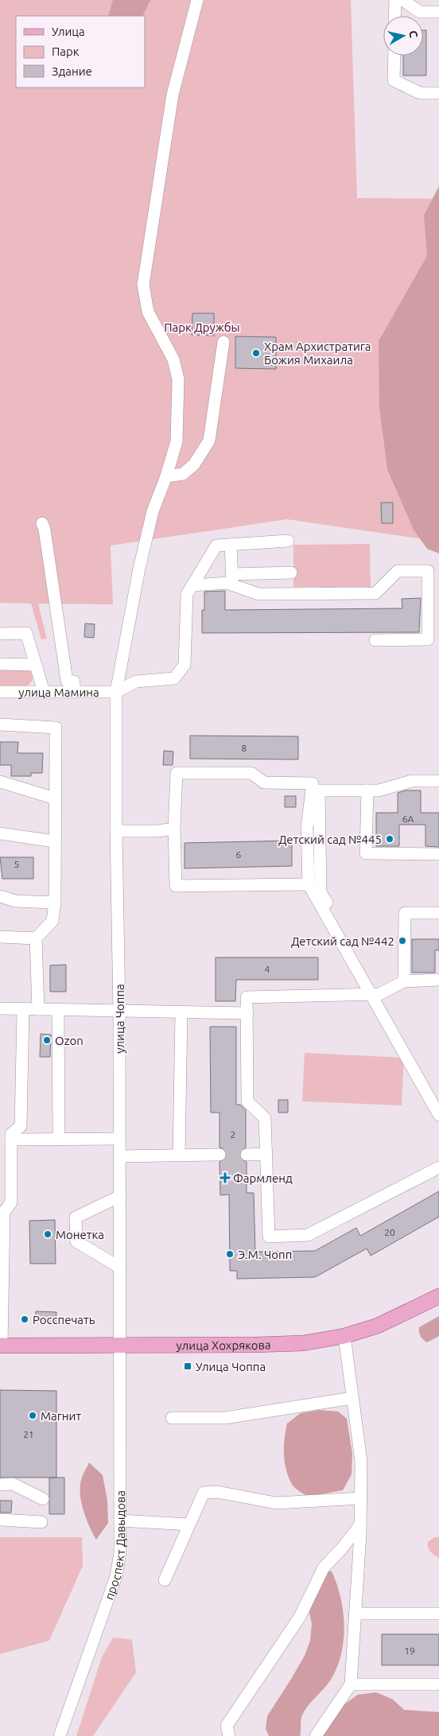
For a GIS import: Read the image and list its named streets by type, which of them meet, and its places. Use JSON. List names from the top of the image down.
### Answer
{
  "streets": {
    "main road": ["улица Хохрякова"],
    "street": ["улица Мамина", "улица Чоппа", "проспект Давыдова"]
  },
  "crossings": [
    ["улица Мамина", "улица Чоппа"],
    ["улица Чоппа", "улица Хохрякова"],
    ["улица Чоппа", "проспект Давыдова"],
    ["улица Хохрякова", "проспект Давыдова"]
  ],
  "parks": ["Парк Дружбы"],
  "places": {
    "other": [
      "Храм Архистратига Божия Михаила",
      "Детский сад №445",
      "Детский сад №442",
      "Ozon",
      "Монетка",
      "Э.М. Чопп",
      "Росспечать",
      "Магнит"
    ],
    "health": ["Фармленд"],
    "transit": ["Улица Чоппа"]
  },
  "house_numbers": [
    "8",
    "6А",
    "6",
    "5",
    "4",
    "2",
    "20",
    "21",
    "19"
  ],
  "legend": ["Улица", "Парк", "Здание"],
  "north": "right"
}
